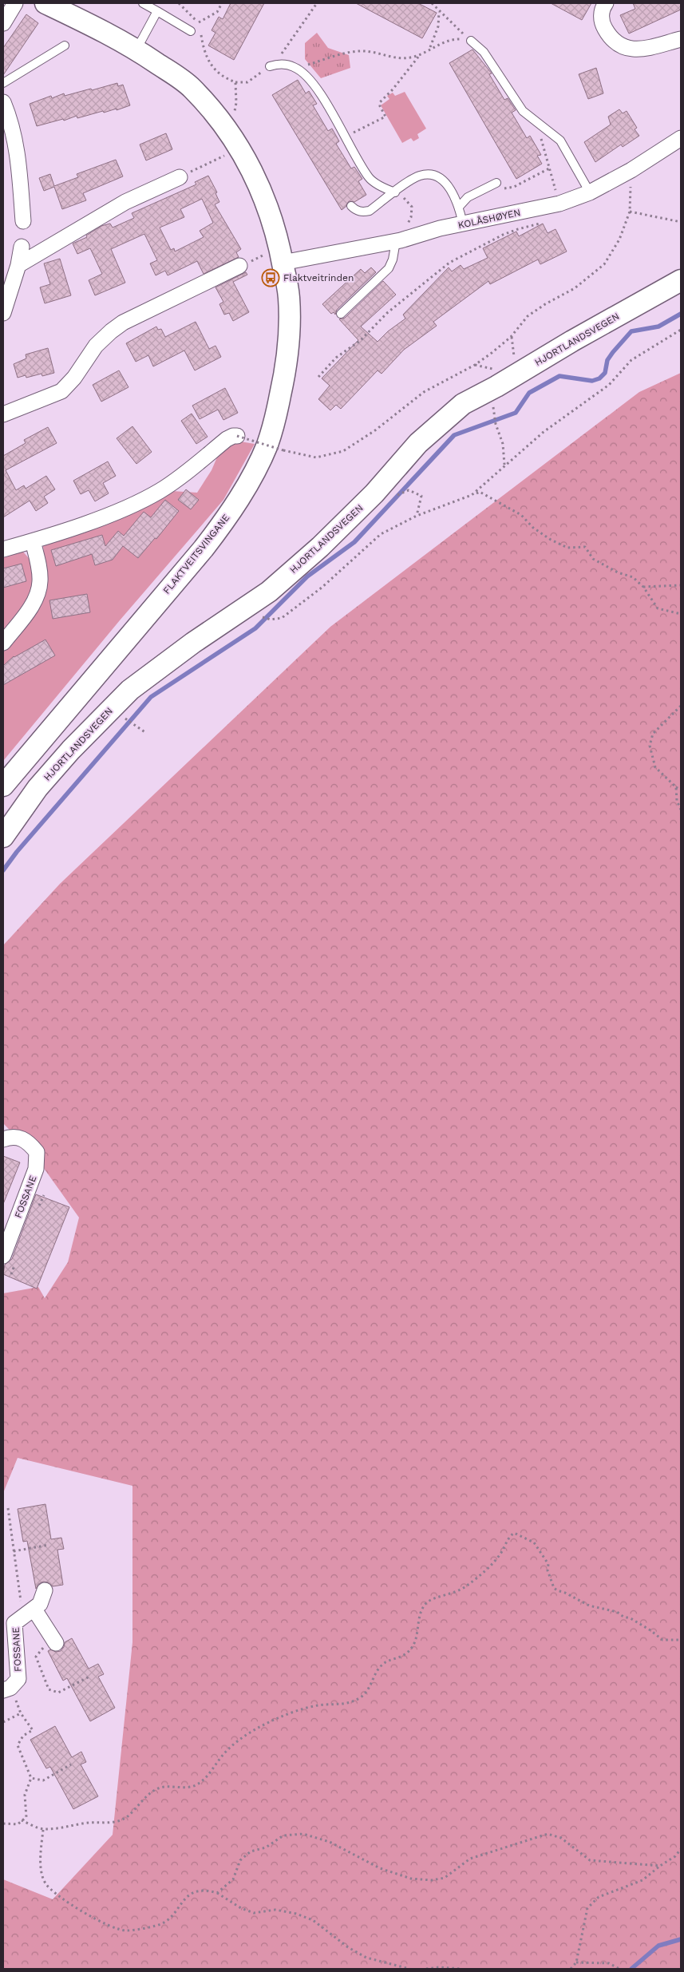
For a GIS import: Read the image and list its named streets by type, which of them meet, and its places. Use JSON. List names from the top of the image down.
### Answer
{
  "streets": {
    "main road": ["HJORTLANDSVEGEN", "FLAKTVEITSVINGANE"],
    "street": ["KOLÅSHØYEN", "FOSSANE"]
  },
  "crossings": [
    ["KOLÅSHØYEN", "FLAKTVEITSVINGANE"]
  ],
  "places": {
    "bus stop": ["Flaktveitrinden"]
  }
}
